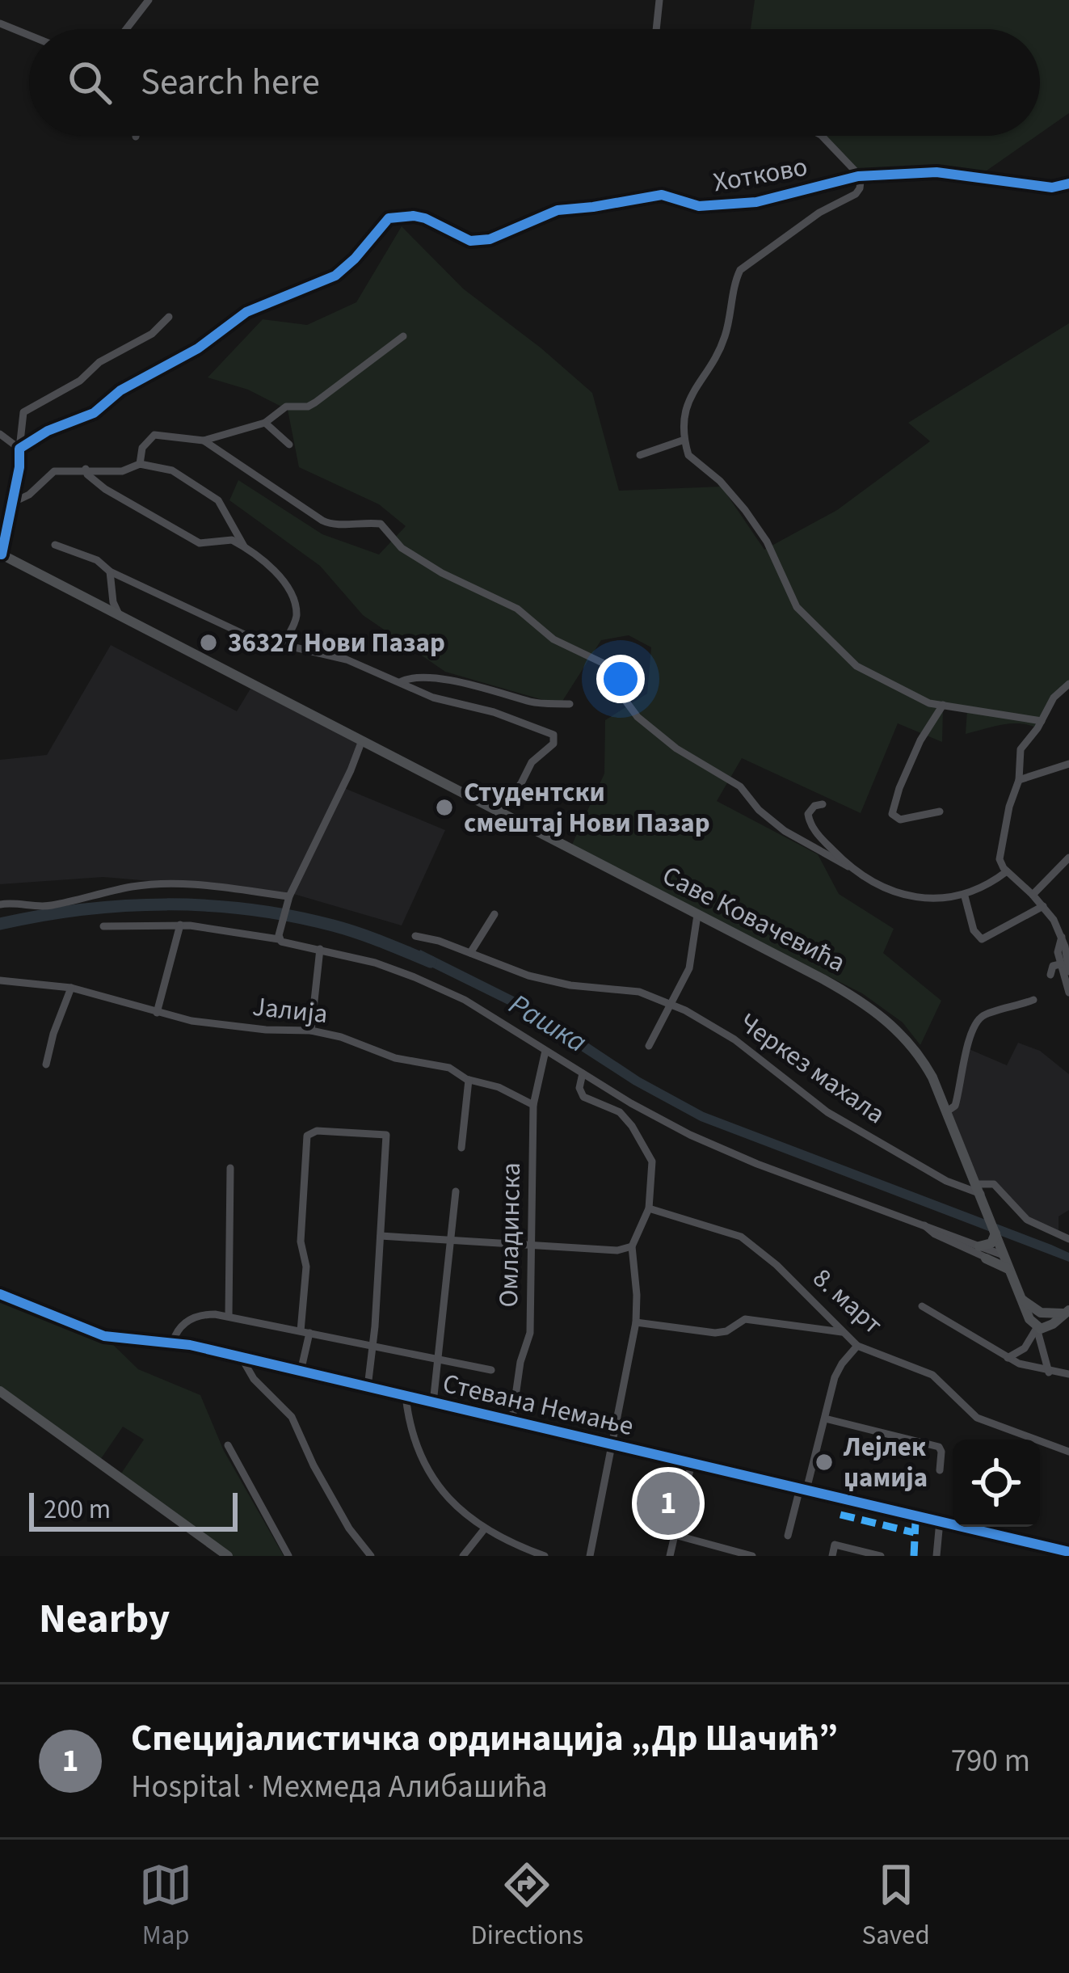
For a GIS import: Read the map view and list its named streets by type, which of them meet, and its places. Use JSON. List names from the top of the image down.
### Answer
{
  "streets": {
    "main road": ["Саве Ковачевића"],
    "street": [
      "Хотково",
      "Јалија",
      "Черкез махала",
      "Омладинска",
      "8. март",
      "Стевана Немање"
    ]
  },
  "crossings": [
    ["Хотково", "Саве Ковачевића"],
    ["Саве Ковачевића", "Черкез махала"],
    ["Јалија", "Омладинска"],
    ["Омладинска", "Стевана Немање"]
  ],
  "water": ["Рашка"],
  "places": ["36327 Нови Пазар", "Студентски смештај Нови Пазар", "Лејлек џамија"],
  "scale_bar": "200 m",
  "page": {
    "search": "Search here",
    "pins": "1",
    "scale": "200 m",
    "heading": "Nearby",
    "list": [
      {
        "mark": "1",
        "name": "Специјалистичка ординација „Др Шачић”",
        "note": "Hospital · Мехмеда Алибашића",
        "value": "790 m"
      }
    ],
    "nav": ["Map", "Directions", "Saved"]
  }
}
